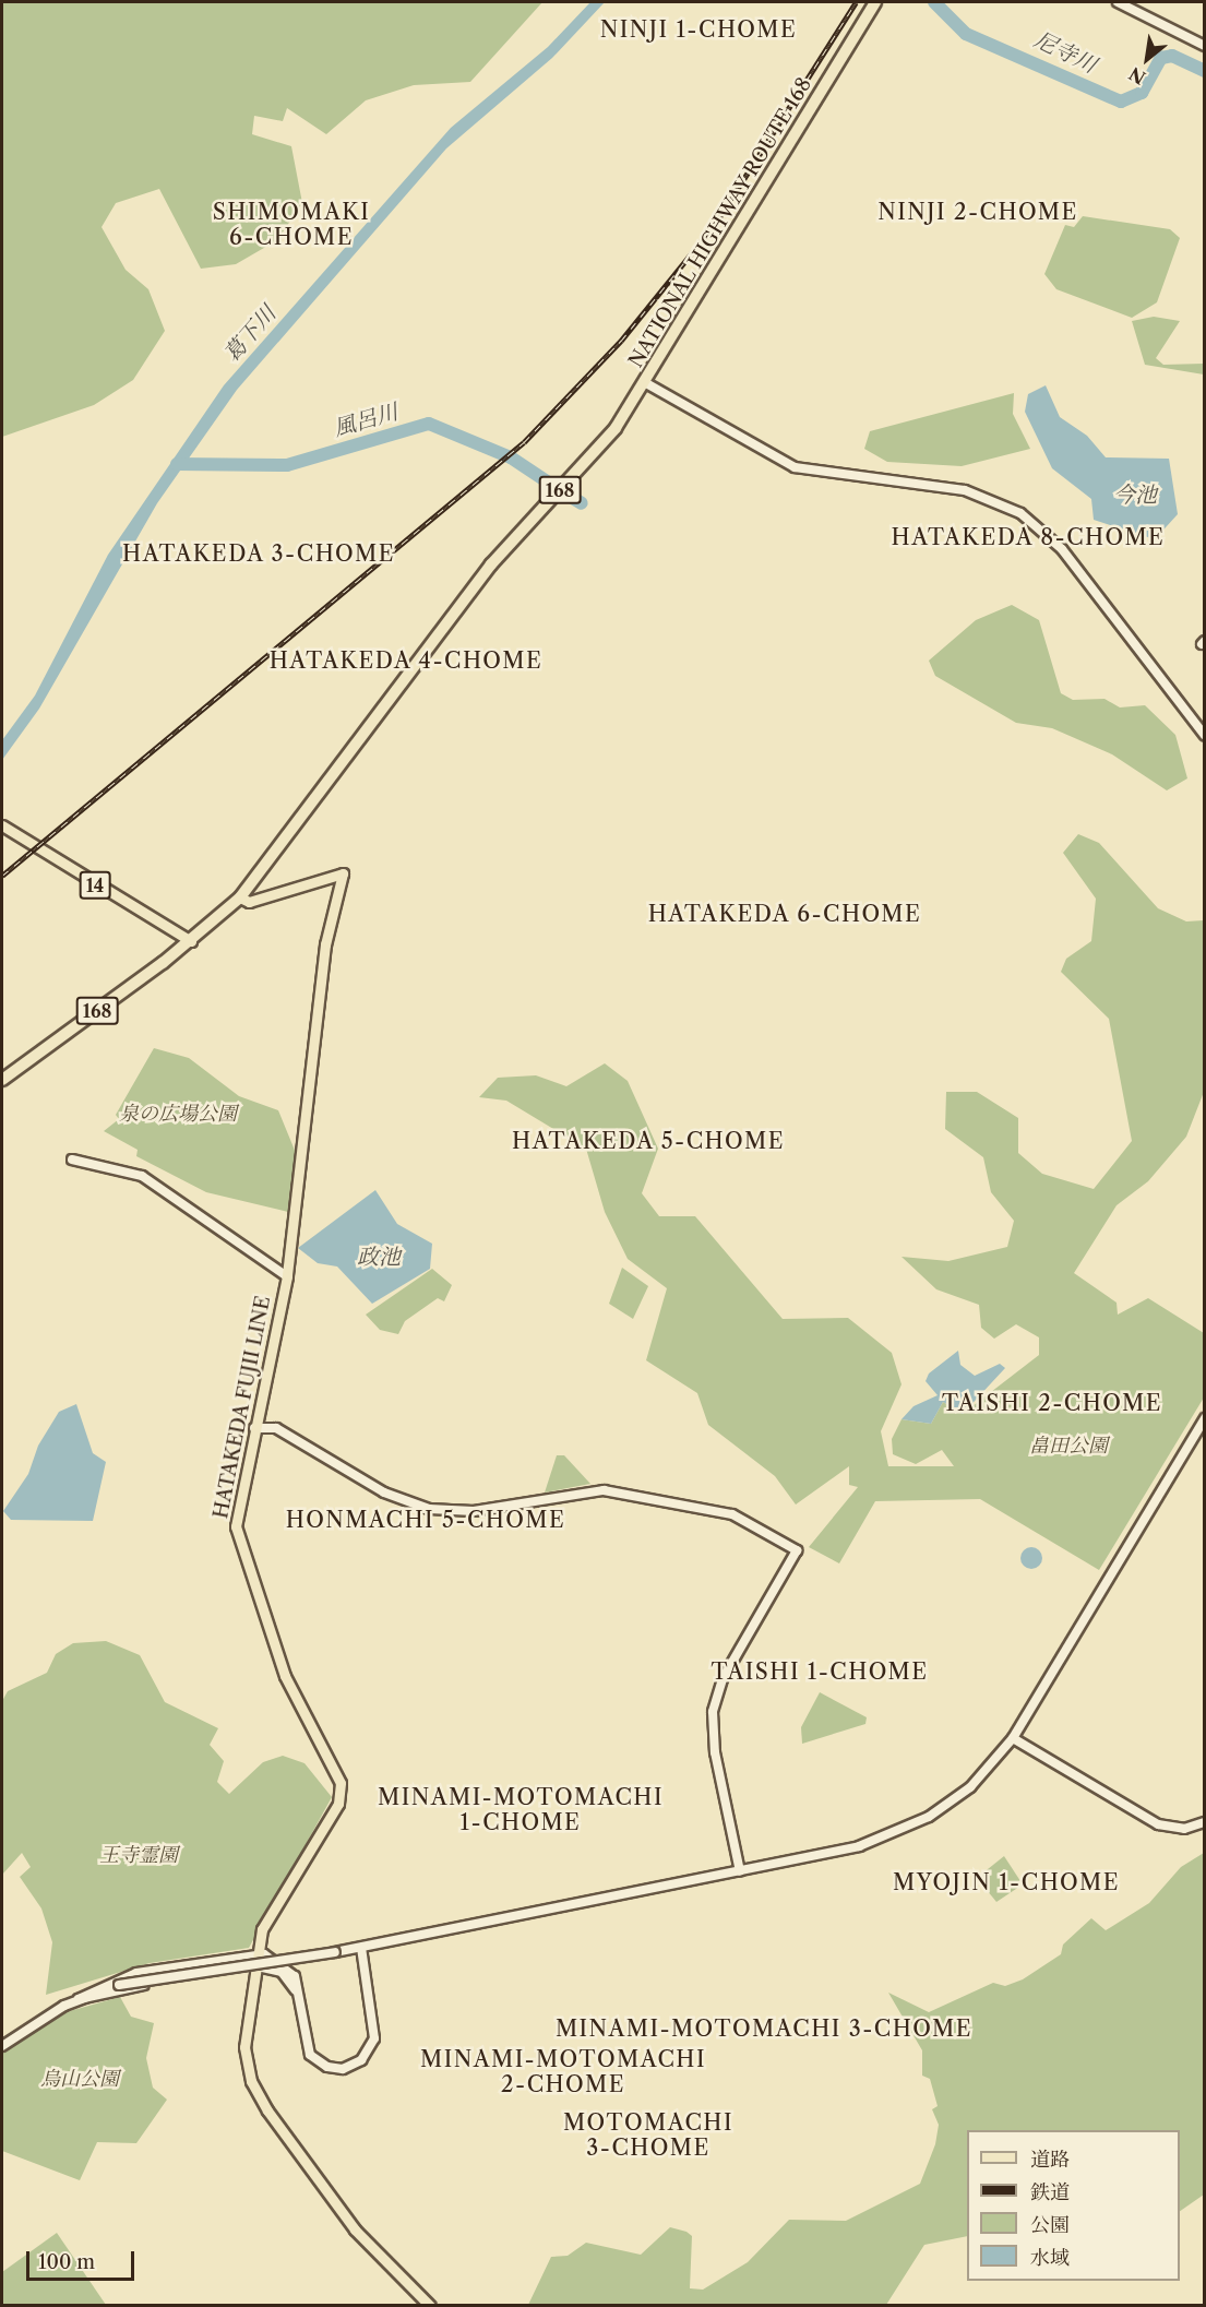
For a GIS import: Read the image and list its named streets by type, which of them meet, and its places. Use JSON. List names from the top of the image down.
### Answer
{
  "streets": {
    "highway": ["NATIONAL HIGHWAY ROUTE 168", "168"],
    "main road": ["14", "HATAKEDA FUJII LINE"]
  },
  "crossings": [
    ["NATIONAL HIGHWAY ROUTE 168", "168"],
    ["NATIONAL HIGHWAY ROUTE 168", "14"],
    ["NATIONAL HIGHWAY ROUTE 168", "HATAKEDA FUJII LINE"],
    ["168", "14"]
  ],
  "districts": [
    "NINJI 1-CHOME",
    "SHIMOMAKI 6-CHOME",
    "NINJI 2-CHOME",
    "HATAKEDA 8-CHOME",
    "HATAKEDA 3-CHOME",
    "HATAKEDA 4-CHOME",
    "HATAKEDA 6-CHOME",
    "HATAKEDA 5-CHOME",
    "TAISHI 2-CHOME",
    "HONMACHI 5-CHOME",
    "TAISHI 1-CHOME",
    "MINAMI-MOTOMACHI 1-CHOME",
    "MYOJIN 1-CHOME",
    "MINAMI-MOTOMACHI 3-CHOME",
    "MINAMI-MOTOMACHI 2-CHOME",
    "MOTOMACHI 3-CHOME"
  ],
  "water": [
    "尼寺川",
    "葛下川",
    "風呂川",
    "今池",
    "政池"
  ],
  "parks": [
    "泉の広場公園",
    "畠田公園",
    "王寺霊園",
    "烏山公園"
  ],
  "legend": [
    "道路",
    "鉄道",
    "公園",
    "水域"
  ],
  "scale_bar": "100 m",
  "north": "bottom left"
}
